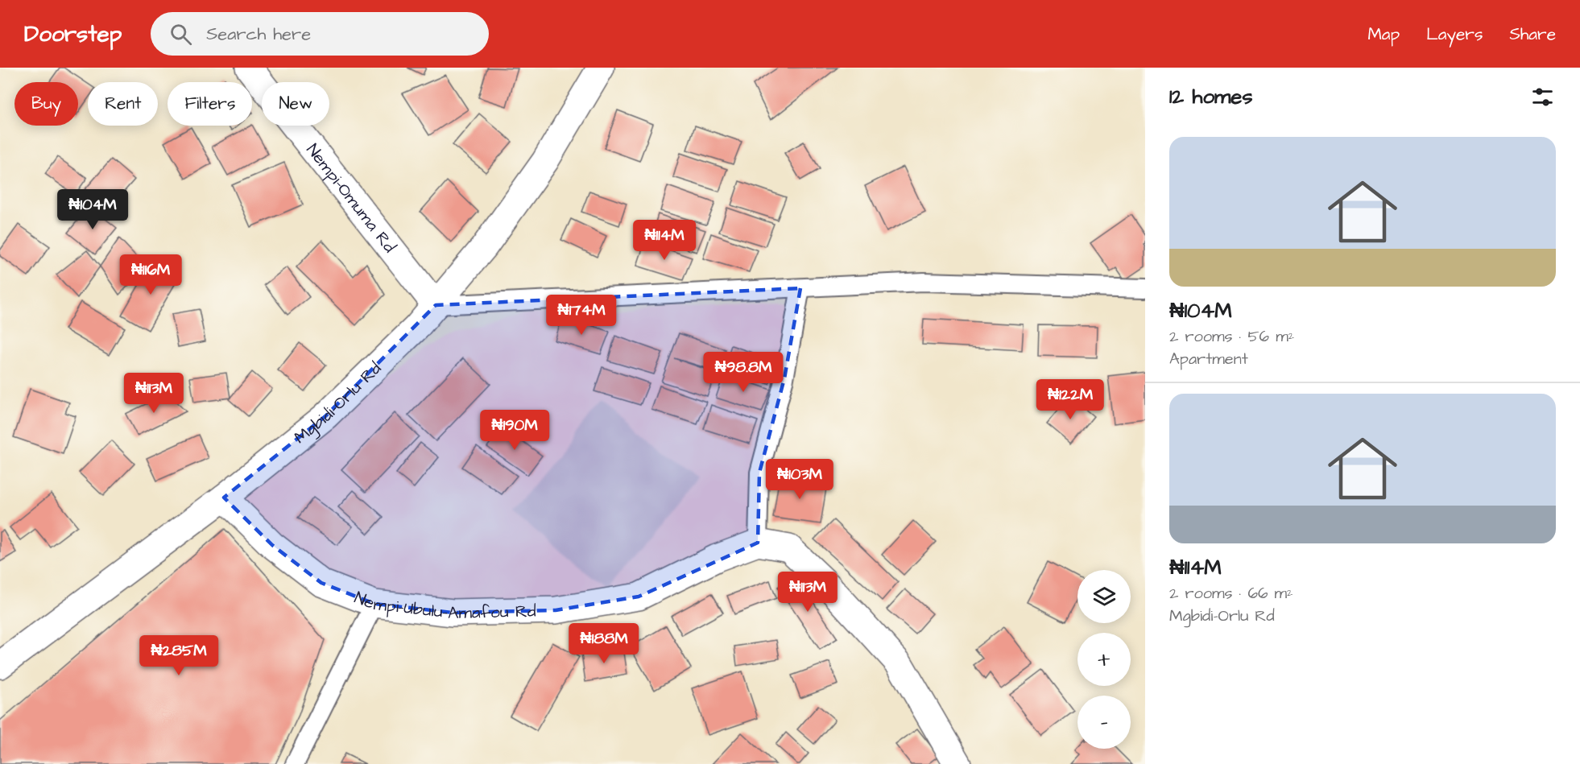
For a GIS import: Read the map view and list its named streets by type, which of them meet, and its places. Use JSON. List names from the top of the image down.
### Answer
{
  "streets": {
    "street": ["Nempi-Omuma Rd", "Mgbidi-Orlu Rd", "Nempi-Ubulu-Amafou Rd"]
  },
  "crossings": [
    ["Nempi-Omuma Rd", "Mgbidi-Orlu Rd"],
    ["Mgbidi-Orlu Rd", "Nempi-Ubulu-Amafou Rd"]
  ],
  "page": {
    "header": "Doorstep",
    "search": "Search here",
    "nav": ["Map", "Layers", "Share"],
    "heading": "12 homes",
    "chip": [
      "Buy",
      "Rent",
      "Filters",
      "New"
    ],
    "list": [
      {
        "name": "₦104M",
        "note": "2 rooms · 56 m² · Apartment"
      },
      {
        "name": "₦114M",
        "note": "2 rooms · 66 m² · Mgbidi-Orlu Rd"
      }
    ],
    "price": [
      "₦104M",
      "₦114M",
      "₦116M",
      "₦174M",
      "₦98.8M",
      "₦113M",
      "₦122M",
      "₦190M",
      "₦103M",
      "₦113M",
      "₦188M",
      "₦285M"
    ],
    "map_buttons": ["+", "−"]
  }
}
